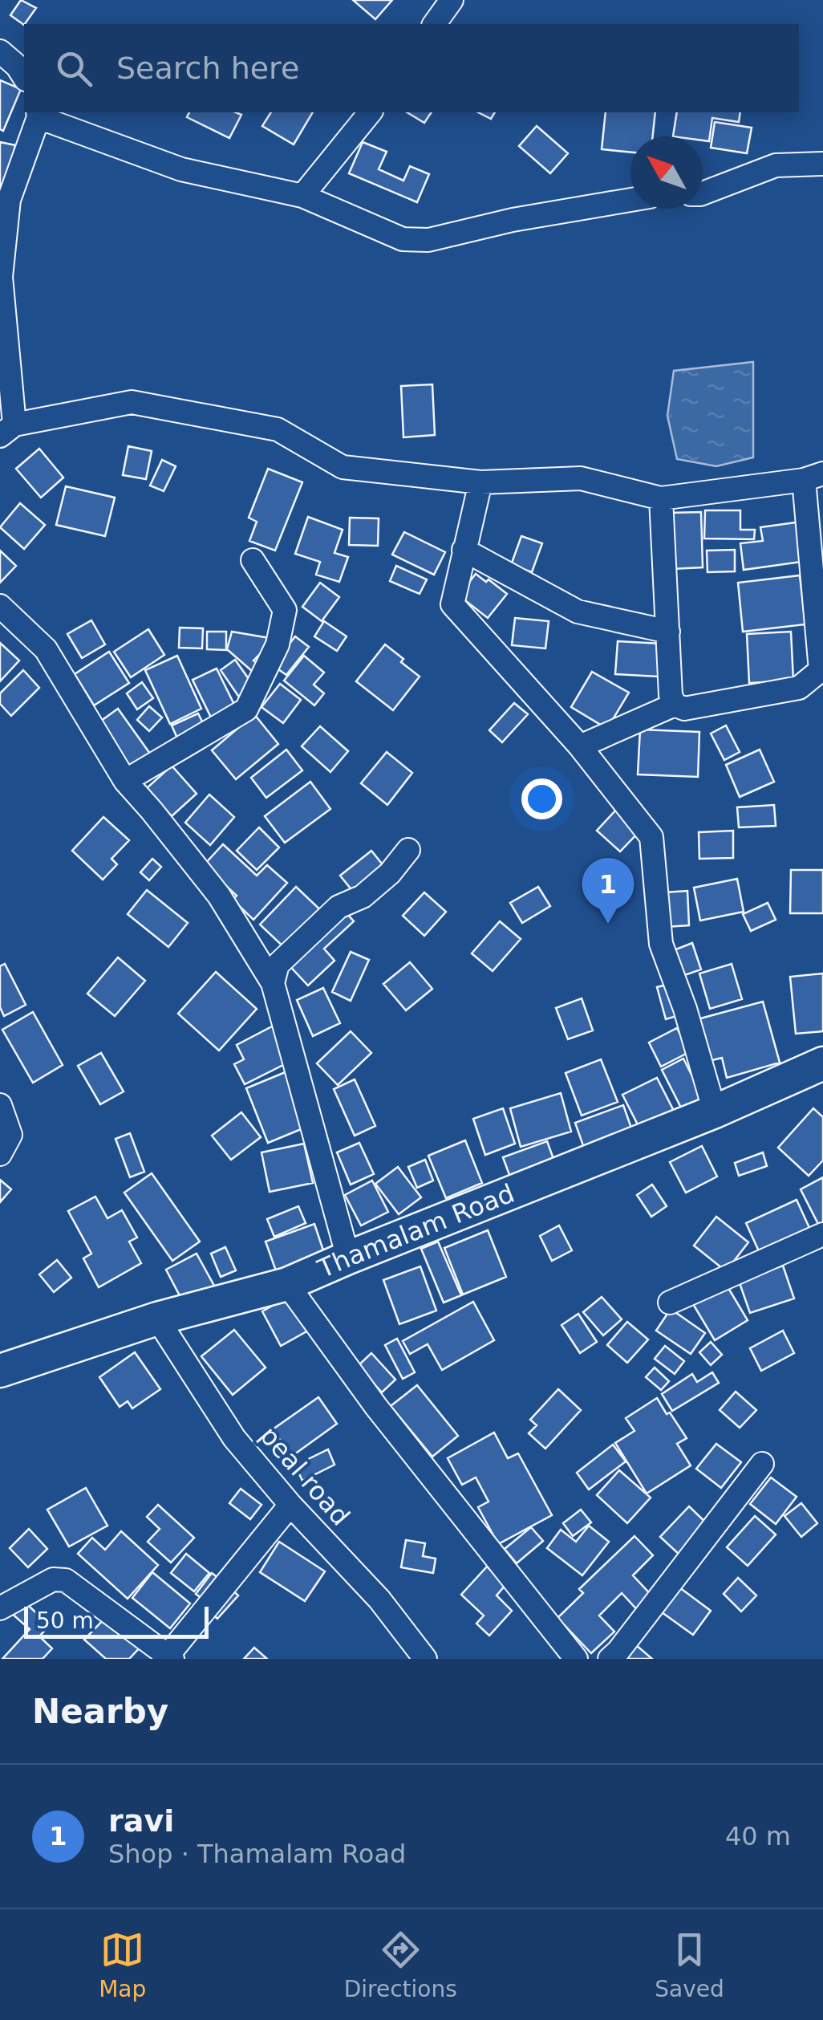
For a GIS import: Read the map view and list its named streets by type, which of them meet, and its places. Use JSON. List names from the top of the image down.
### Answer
{
  "streets": {
    "street": ["Thamalam Road", "peal road"]
  },
  "crossings": [
    ["Thamalam Road", "peal road"]
  ],
  "scale_bar": "50 m",
  "north": "top left",
  "page": {
    "search": "Search here",
    "pins": "1",
    "scale": "50 m",
    "heading": "Nearby",
    "list": [
      {
        "mark": "1",
        "name": "ravi",
        "note": "Shop · Thamalam Road",
        "value": "40 m"
      }
    ],
    "nav": ["Map", "Directions", "Saved"]
  }
}
